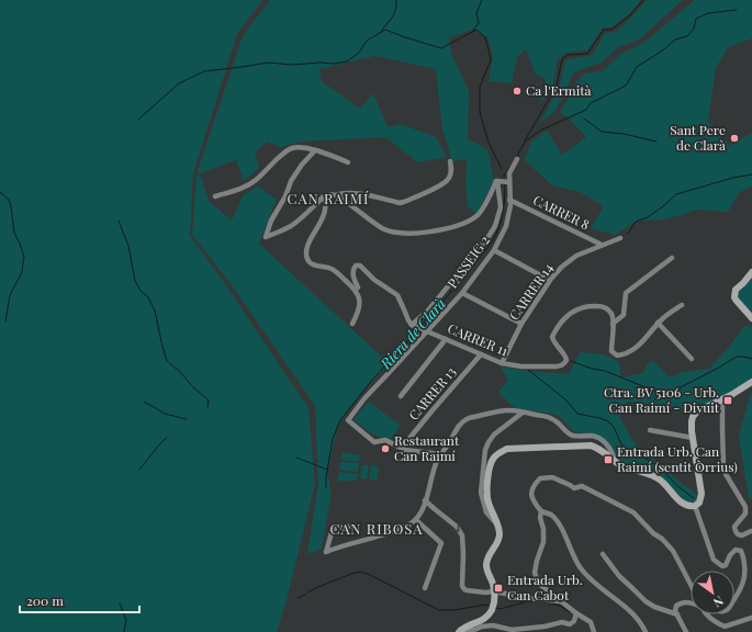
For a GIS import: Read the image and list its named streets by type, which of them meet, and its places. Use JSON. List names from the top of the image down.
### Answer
{
  "streets": {
    "street": [
      "CARRER 8",
      "PASSEIG 2",
      "CARRER 14",
      "CARRER 11",
      "CARRER 13"
    ]
  },
  "crossings": [
    ["CARRER 8", "PASSEIG 2"],
    ["CARRER 8", "CARRER 14"],
    ["PASSEIG 2", "CARRER 11"],
    ["PASSEIG 2", "CARRER 13"],
    ["CARRER 14", "CARRER 11"],
    ["CARRER 11", "CARRER 13"]
  ],
  "districts": ["CAN RAIMÍ", "CAN RIBOSA"],
  "water": ["Riera de Clarà"],
  "places": {
    "other": ["Ca l'Ermità", "Sant Pere de Clarà", "Restaurant Can Raimí"],
    "transit": ["Ctra. BV 5106 - Urb. Can Raimí - Divuit", "Entrada Urb. Can Raimí (sentit Òrrius)", "Entrada Urb. Can Cabot"]
  },
  "scale_bar": "200 m",
  "north": "bottom right"
}
